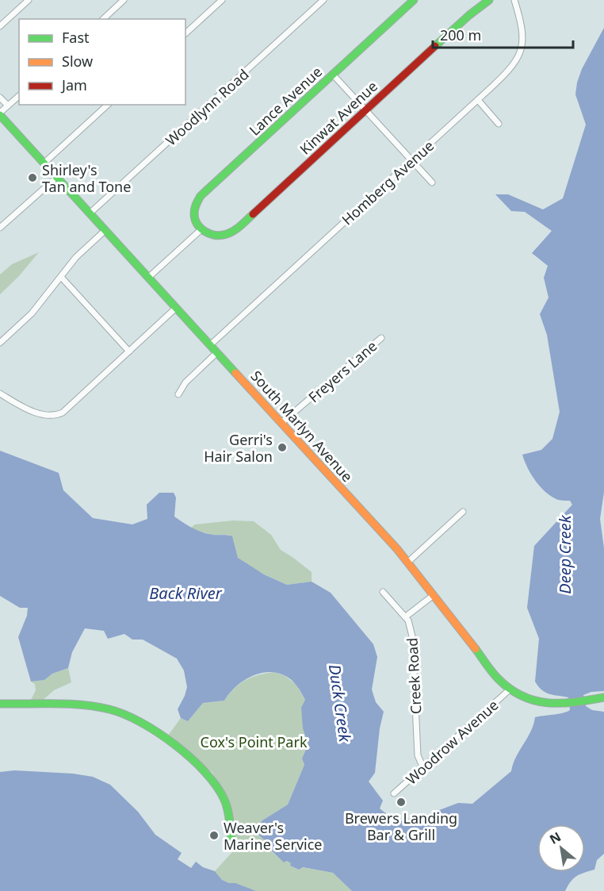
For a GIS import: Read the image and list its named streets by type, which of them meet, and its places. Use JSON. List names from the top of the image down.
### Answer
{
  "streets": {
    "street": [
      "Lance Avenue",
      "Woodlynn Road",
      "Kinwat Avenue",
      "Homberg Avenue",
      "Freyers Lane",
      "South Marlyn Avenue",
      "Creek Road",
      "Woodrow Avenue"
    ]
  },
  "crossings": [
    ["Lance Avenue", "Kinwat Avenue"],
    ["Woodlynn Road", "South Marlyn Avenue"],
    ["Homberg Avenue", "South Marlyn Avenue"],
    ["Freyers Lane", "South Marlyn Avenue"],
    ["South Marlyn Avenue", "Woodrow Avenue"],
    ["Creek Road", "Woodrow Avenue"]
  ],
  "water": ["Deep Creek", "Back River", "Duck Creek"],
  "parks": ["Cox's Point Park"],
  "places": [
    "Shirley's Tan and Tone",
    "Gerri's Hair Salon",
    "Brewers Landing Bar & Grill",
    "Weaver's Marine Service"
  ],
  "legend": ["Fast", "Slow", "Jam"],
  "scale_bar": "200 m",
  "north": "top left"
}
